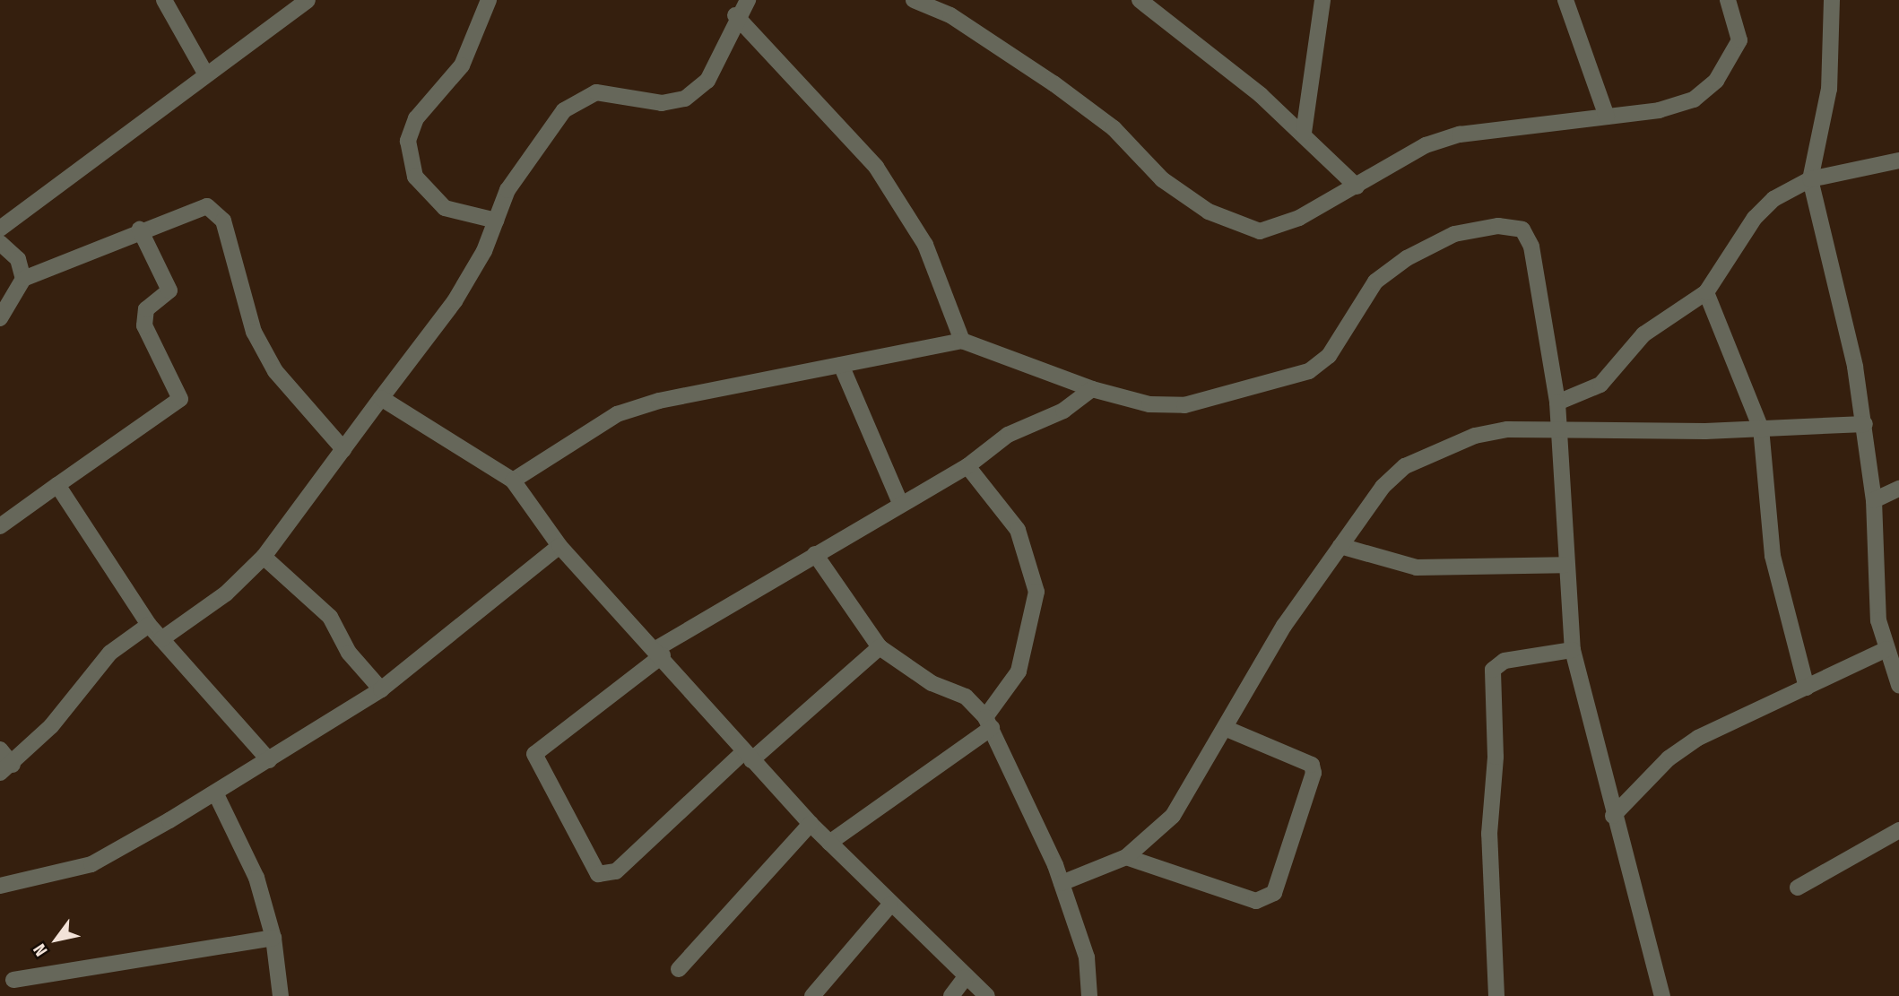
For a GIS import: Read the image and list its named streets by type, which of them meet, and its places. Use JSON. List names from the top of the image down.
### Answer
{
  "north": "bottom left"
}
